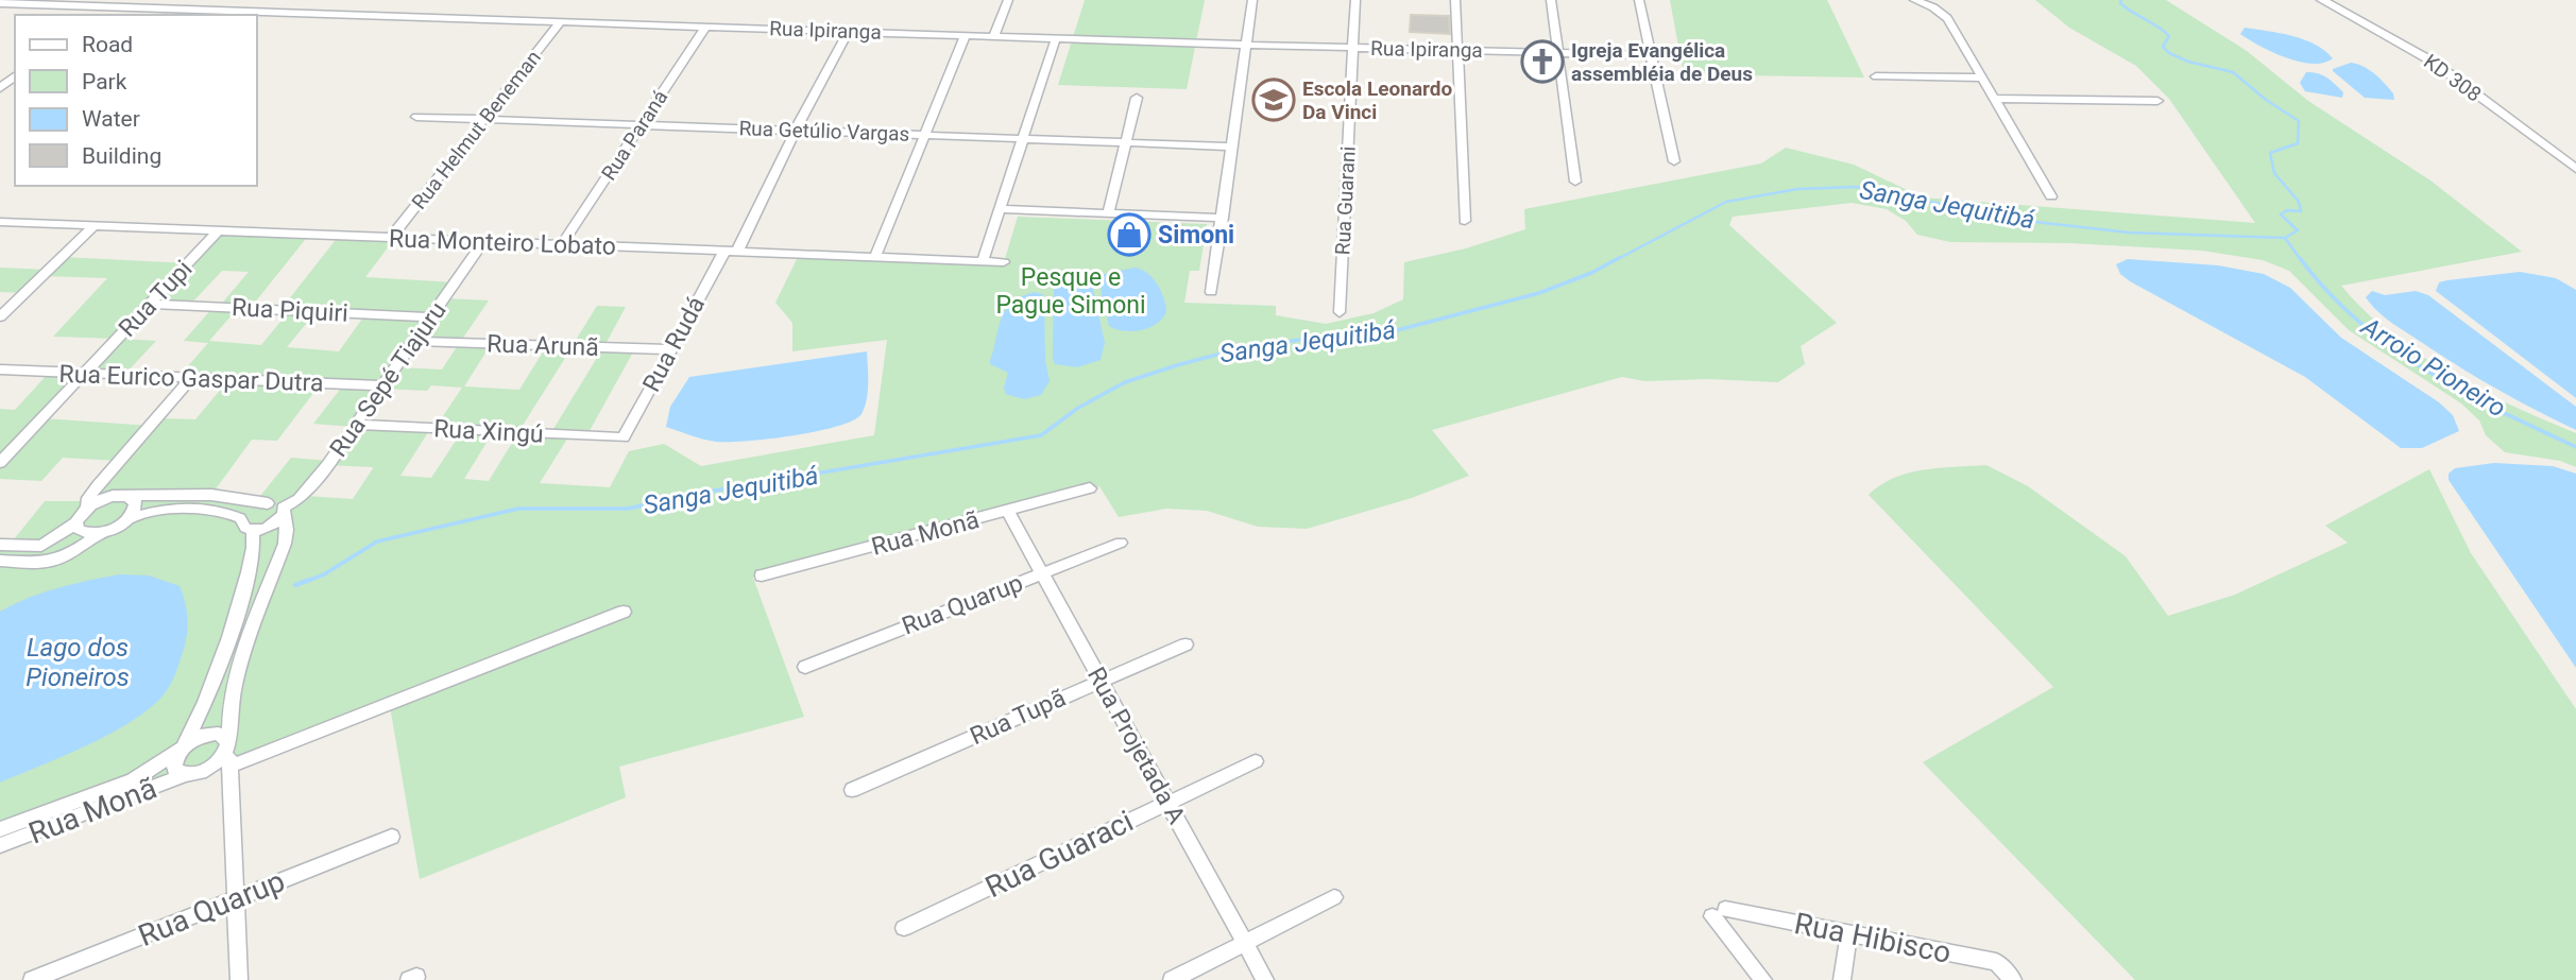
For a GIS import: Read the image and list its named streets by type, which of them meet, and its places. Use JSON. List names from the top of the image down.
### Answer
{
  "streets": {
    "street": [
      "Rua Ipiranga",
      "KD 308",
      "Rua Helmut Beneman",
      "Rua Getúlio Vargas",
      "Rua Paraná",
      "Rua Guarani",
      "Rua Monteiro Lobato",
      "Rua Tupi",
      "Rua Piquiri",
      "Rua Rudá",
      "Rua Arunã",
      "Rua Eurico Gaspar Dutra",
      "Rua Sepé Tiajuru",
      "Rua Xingú",
      "Rua Monã",
      "Rua Quarup",
      "Rua Tupã",
      "Rua Projetada A",
      "Rua Guaraci",
      "Rua Hibisco"
    ]
  },
  "crossings": [
    ["Rua Ipiranga", "Rua Helmut Beneman"],
    ["Rua Ipiranga", "Rua Paraná"],
    ["Rua Ipiranga", "Rua Guarani"],
    ["Rua Ipiranga", "Rua Rudá"],
    ["Rua Helmut Beneman", "Rua Getúlio Vargas"],
    ["Rua Helmut Beneman", "Rua Monteiro Lobato"],
    ["Rua Getúlio Vargas", "Rua Paraná"],
    ["Rua Getúlio Vargas", "Rua Rudá"],
    ["Rua Paraná", "Rua Monteiro Lobato"],
    ["Rua Monteiro Lobato", "Rua Tupi"],
    ["Rua Monteiro Lobato", "Rua Rudá"],
    ["Rua Monteiro Lobato", "Rua Sepé Tiajuru"],
    ["Rua Tupi", "Rua Piquiri"],
    ["Rua Tupi", "Rua Eurico Gaspar Dutra"],
    ["Rua Piquiri", "Rua Sepé Tiajuru"],
    ["Rua Rudá", "Rua Arunã"],
    ["Rua Rudá", "Rua Xingú"],
    ["Rua Arunã", "Rua Sepé Tiajuru"],
    ["Rua Eurico Gaspar Dutra", "Rua Sepé Tiajuru"],
    ["Rua Sepé Tiajuru", "Rua Xingú"],
    ["Rua Monã", "Rua Projetada A"],
    ["Rua Quarup", "Rua Projetada A"],
    ["Rua Tupã", "Rua Projetada A"],
    ["Rua Projetada A", "Rua Guaraci"]
  ],
  "water": ["Sanga Jequitibá", "Arroio Pioneiro", "Lago dos Pioneiros"],
  "parks": ["Pesque e Pague Simoni"],
  "places": {
    "church": ["Igreja Evangélica assembléia de Deus"],
    "school or university": ["Escola Leonardo Da Vinci"],
    "shop": ["Simoni"]
  },
  "legend": [
    "Road",
    "Park",
    "Water",
    "Building"
  ]
}
